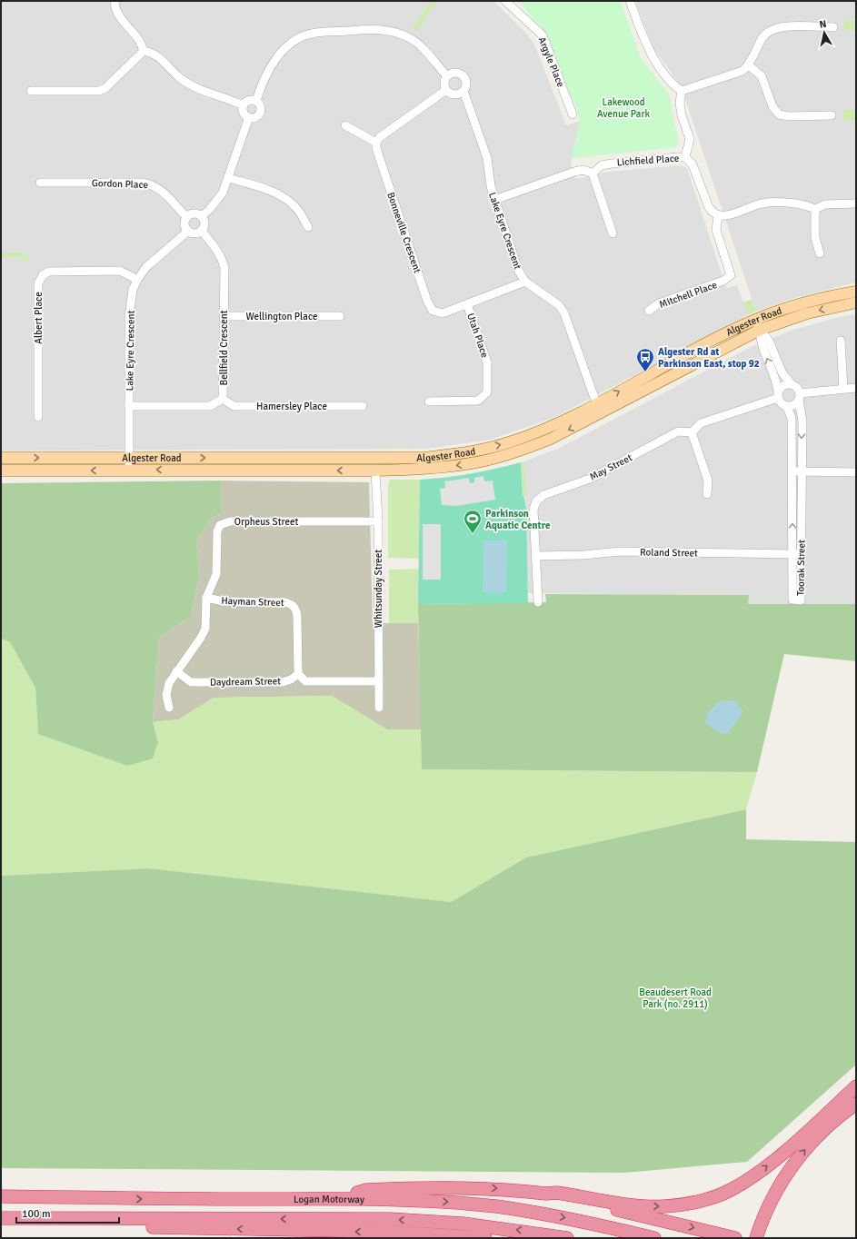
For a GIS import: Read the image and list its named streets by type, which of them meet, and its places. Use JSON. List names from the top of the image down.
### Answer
{
  "streets": {
    "highway": ["Logan Motorway"],
    "main road": ["Algester Road"],
    "street": [
      "Argyle Place",
      "Lichfield Place",
      "Gordon Place",
      "Lake Eyre Crescent",
      "Bonneville Crescent",
      "Mitchell Place",
      "Wellington Place",
      "Albert Place",
      "Utah Place",
      "Bellfield Crescent",
      "Hamersley Place",
      "May Street",
      "Orpheus Street",
      "Roland Street",
      "Toorak Street",
      "Whitsunday Street",
      "Hayman Street",
      "Daydream Street"
    ]
  },
  "crossings": [
    ["Lichfield Place", "Mitchell Place"],
    ["Gordon Place", "Lake Eyre Crescent"],
    ["Gordon Place", "Bellfield Crescent"],
    ["Lake Eyre Crescent", "Bonneville Crescent"],
    ["Lake Eyre Crescent", "Albert Place"],
    ["Lake Eyre Crescent", "Algester Road"],
    ["Lake Eyre Crescent", "Bellfield Crescent"],
    ["Bonneville Crescent", "Utah Place"],
    ["Wellington Place", "Bellfield Crescent"],
    ["Algester Road", "Whitsunday Street"],
    ["Bellfield Crescent", "Hamersley Place"],
    ["May Street", "Roland Street"],
    ["Orpheus Street", "Whitsunday Street"],
    ["Orpheus Street", "Hayman Street"],
    ["Orpheus Street", "Daydream Street"],
    ["Roland Street", "Toorak Street"],
    ["Hayman Street", "Daydream Street"]
  ],
  "parks": ["Lakewood Avenue Park", "Beaudesert Road Park (no. 2911)"],
  "places": {
    "bus stop": ["Algester Rd at Parkinson East, stop 92"],
    "sports": ["Parkinson Aquatic Centre"]
  },
  "scale_bar": "100 m",
  "north": "top"
}
